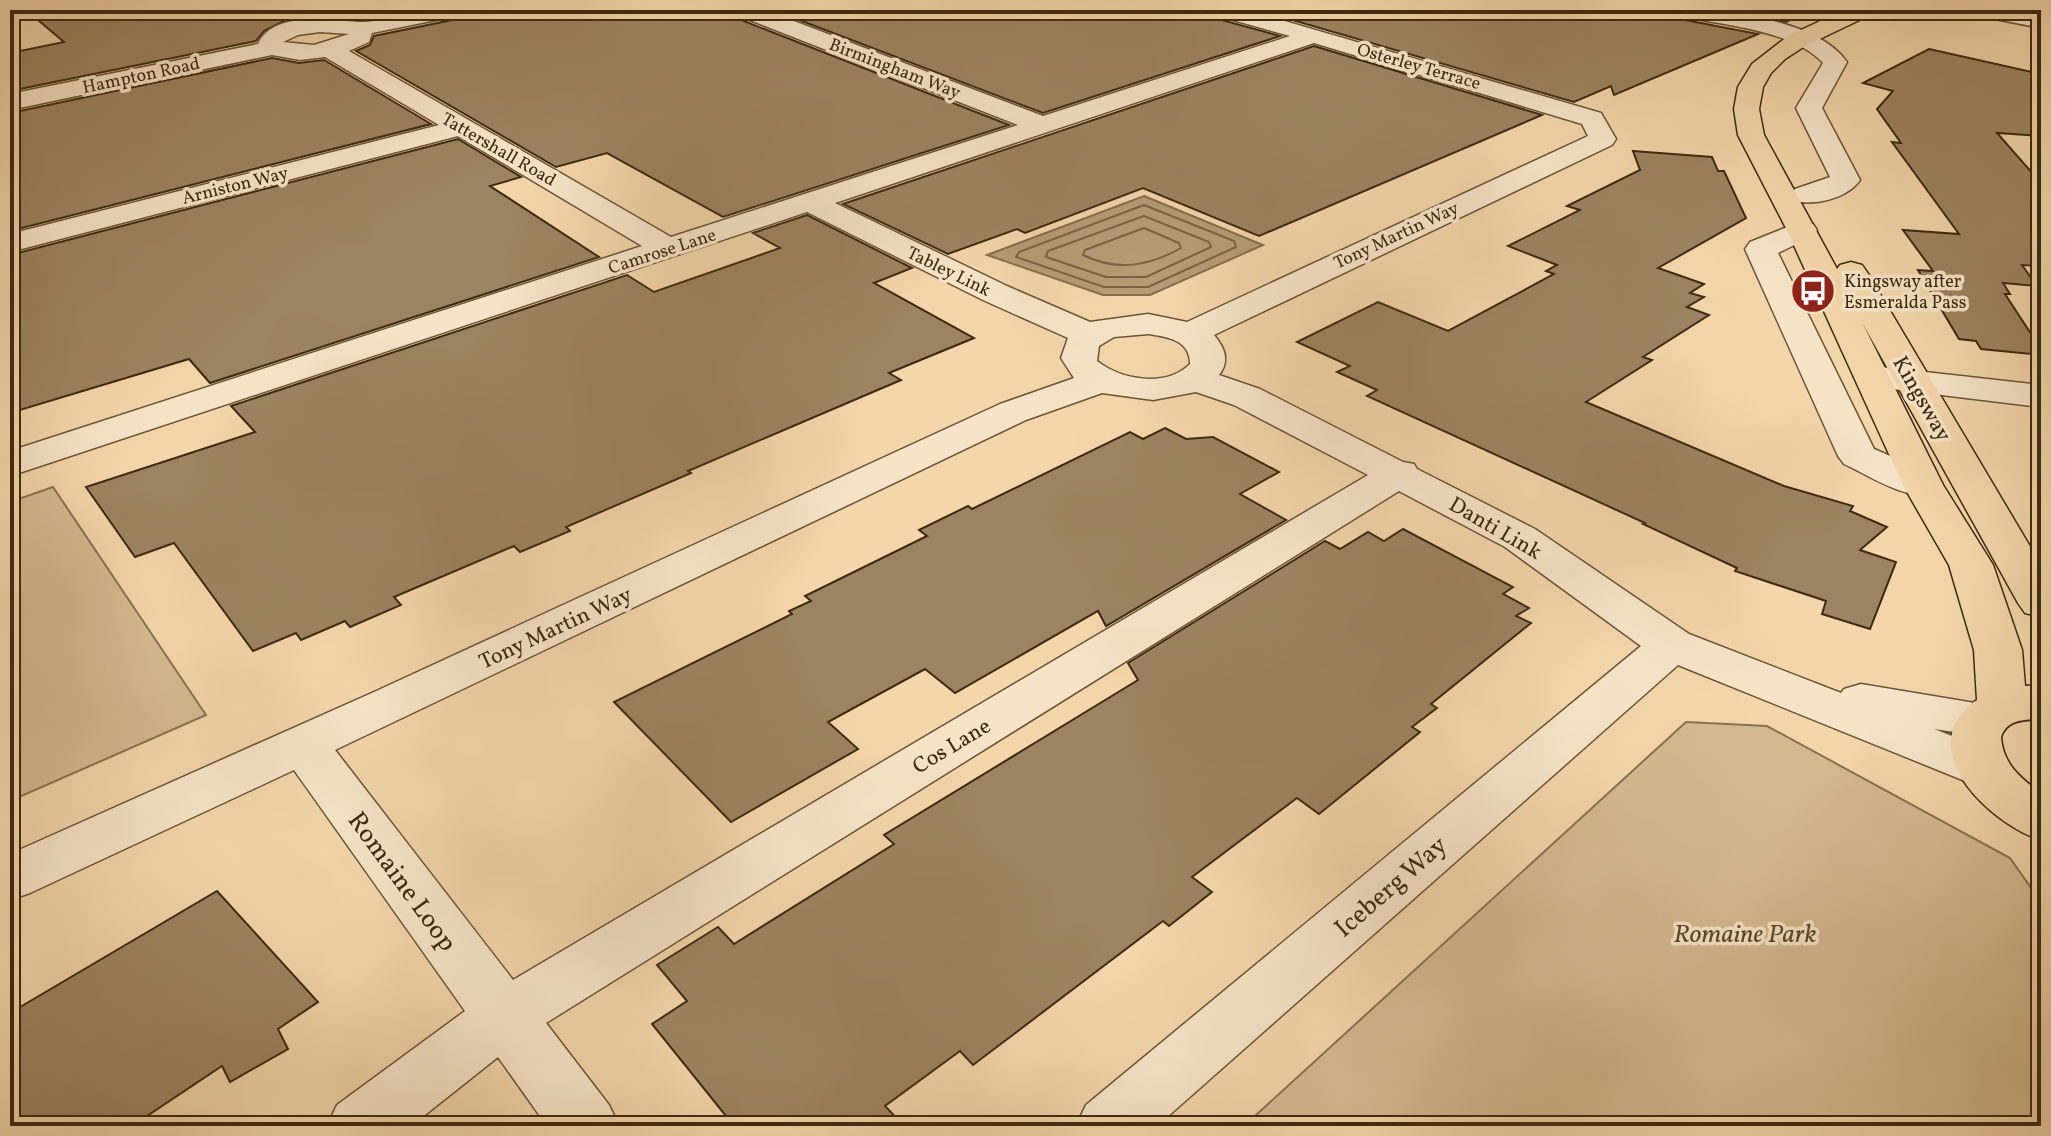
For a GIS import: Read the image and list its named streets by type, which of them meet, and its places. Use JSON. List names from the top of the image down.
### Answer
{
  "streets": {
    "main road": ["Kingsway"],
    "street": [
      "Osterley Terrace",
      "Birmingham Way",
      "Hampton Road",
      "Tattershall Road",
      "Arniston Way",
      "Tony Martin Way",
      "Camrose Lane",
      "Tabley Link",
      "Danti Link",
      "Cos Lane",
      "Romaine Loop",
      "Iceberg Way"
    ]
  },
  "crossings": [
    ["Osterley Terrace", "Tony Martin Way"],
    ["Osterley Terrace", "Camrose Lane"],
    ["Birmingham Way", "Camrose Lane"],
    ["Tattershall Road", "Arniston Way"],
    ["Tattershall Road", "Camrose Lane"],
    ["Tony Martin Way", "Romaine Loop"],
    ["Camrose Lane", "Tabley Link"],
    ["Kingsway", "Danti Link"],
    ["Danti Link", "Cos Lane"],
    ["Danti Link", "Iceberg Way"],
    ["Cos Lane", "Romaine Loop"]
  ],
  "parks": ["Romaine Park"],
  "places": {
    "bus stop": ["Kingsway after Esmeralda Pass"]
  }
}
